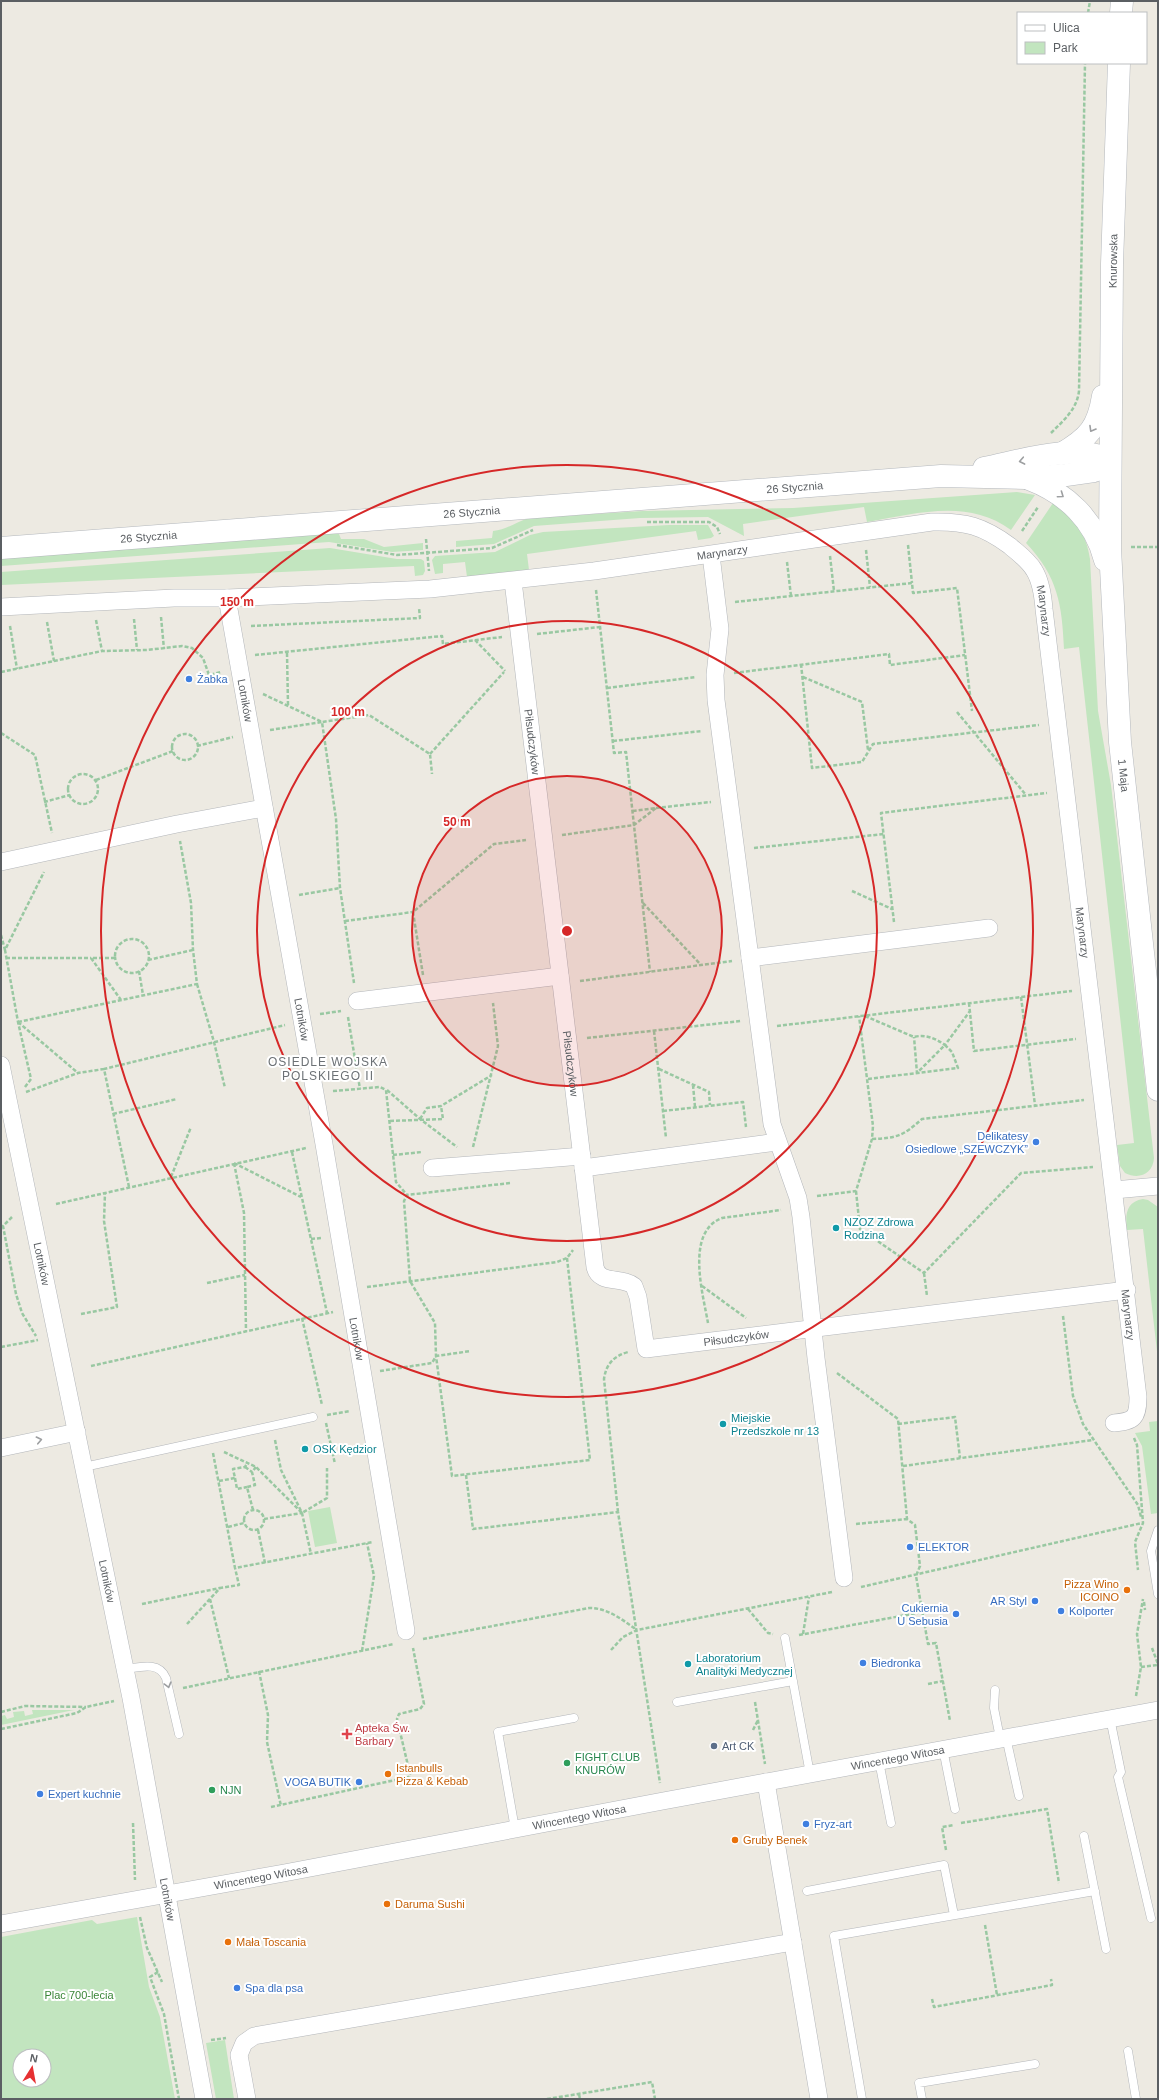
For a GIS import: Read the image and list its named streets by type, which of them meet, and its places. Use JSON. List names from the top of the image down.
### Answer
{
  "streets": {
    "street": [
      "Knurowska",
      "26 Stycznia",
      "Marynarzy",
      "Lotników",
      "Piłsudczyków",
      "1 Maja",
      "Wincentego Witosa"
    ]
  },
  "crossings": [
    ["Knurowska", "26 Stycznia"],
    ["Knurowska", "1 Maja"],
    ["26 Stycznia", "1 Maja"],
    ["Marynarzy", "Lotników"],
    ["Marynarzy", "Piłsudczyków"],
    ["Lotników", "Wincentego Witosa"]
  ],
  "districts": ["OSIEDLE WOJSKA POLSKIEGO II"],
  "parks": ["Plac 700-lecia"],
  "places": {
    "other": [
      "Żabka",
      "Delikatesy Osiedlowe „SZEWCZYK”",
      "NZOZ Zdrowa Rodzina",
      "Miejskie Przedszkole nr 13",
      "OSK Kędzior",
      "ELEKTOR",
      "Pizza Wino ICOINO",
      "AR Styl",
      "Kolporter",
      "Cukiernia U Sebusia",
      "Biedronka",
      "Laboratorium Analityki Medycznej",
      "Art CK",
      "FIGHT CLUB KNURÓW",
      "Istanbulls Pizza & Kebab",
      "VOGA BUTIK",
      "NJN",
      "Expert kuchnie",
      "Fryz-art",
      "Gruby Benek",
      "Daruma Sushi",
      "Mała Toscania",
      "Spa dla psa"
    ],
    "health": ["Apteka Św. Barbary"]
  },
  "legend": ["Ulica", "Park"],
  "north": "top",
  "rings": ["150 m", "100 m", "50 m"]
}
